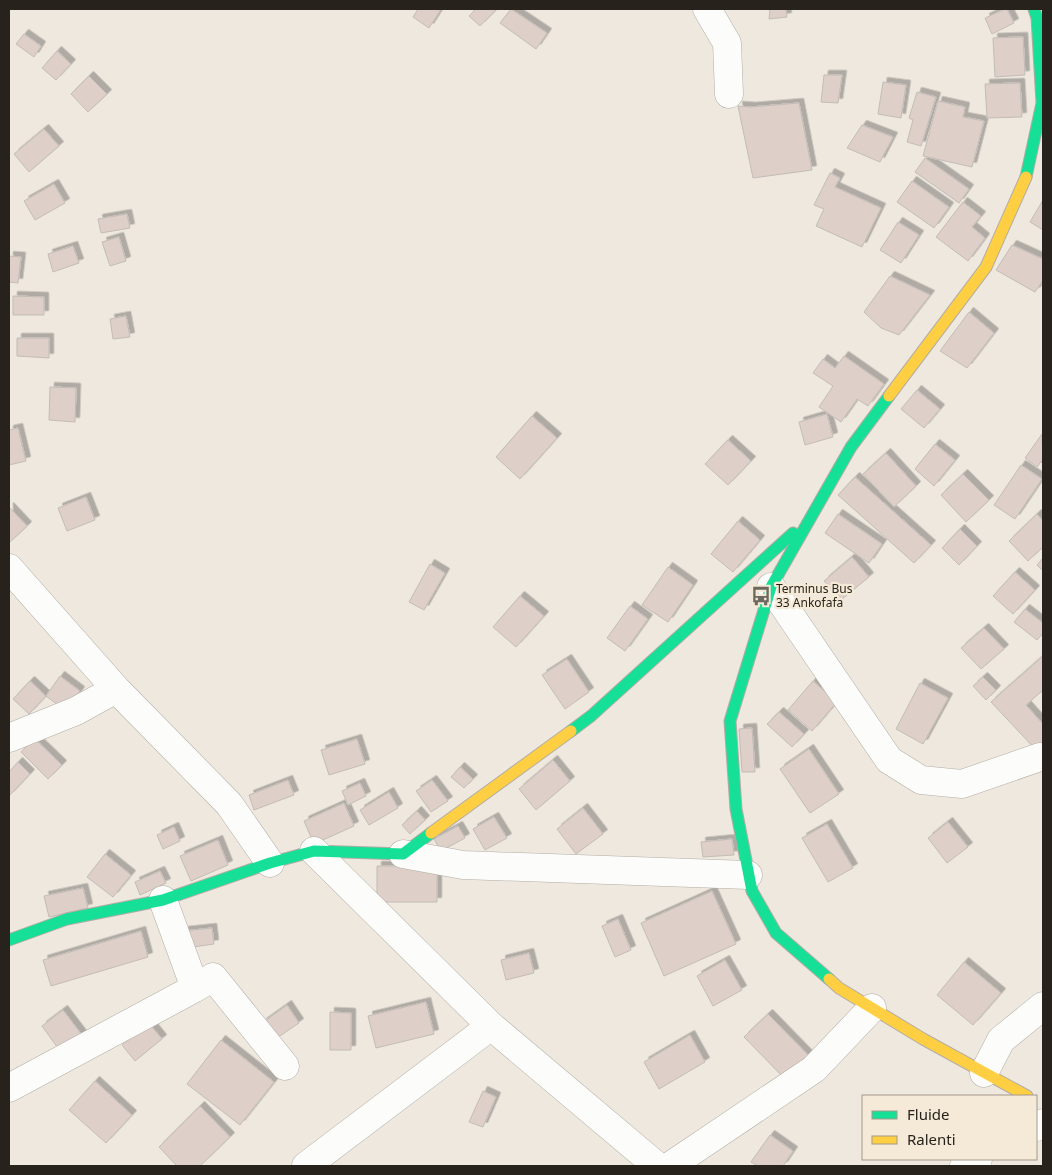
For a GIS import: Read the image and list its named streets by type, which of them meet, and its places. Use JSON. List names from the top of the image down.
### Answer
{
  "places": {
    "bus stop": ["Terminus Bus 33 Ankofafa"]
  },
  "legend": ["Fluide", "Ralenti"]
}
